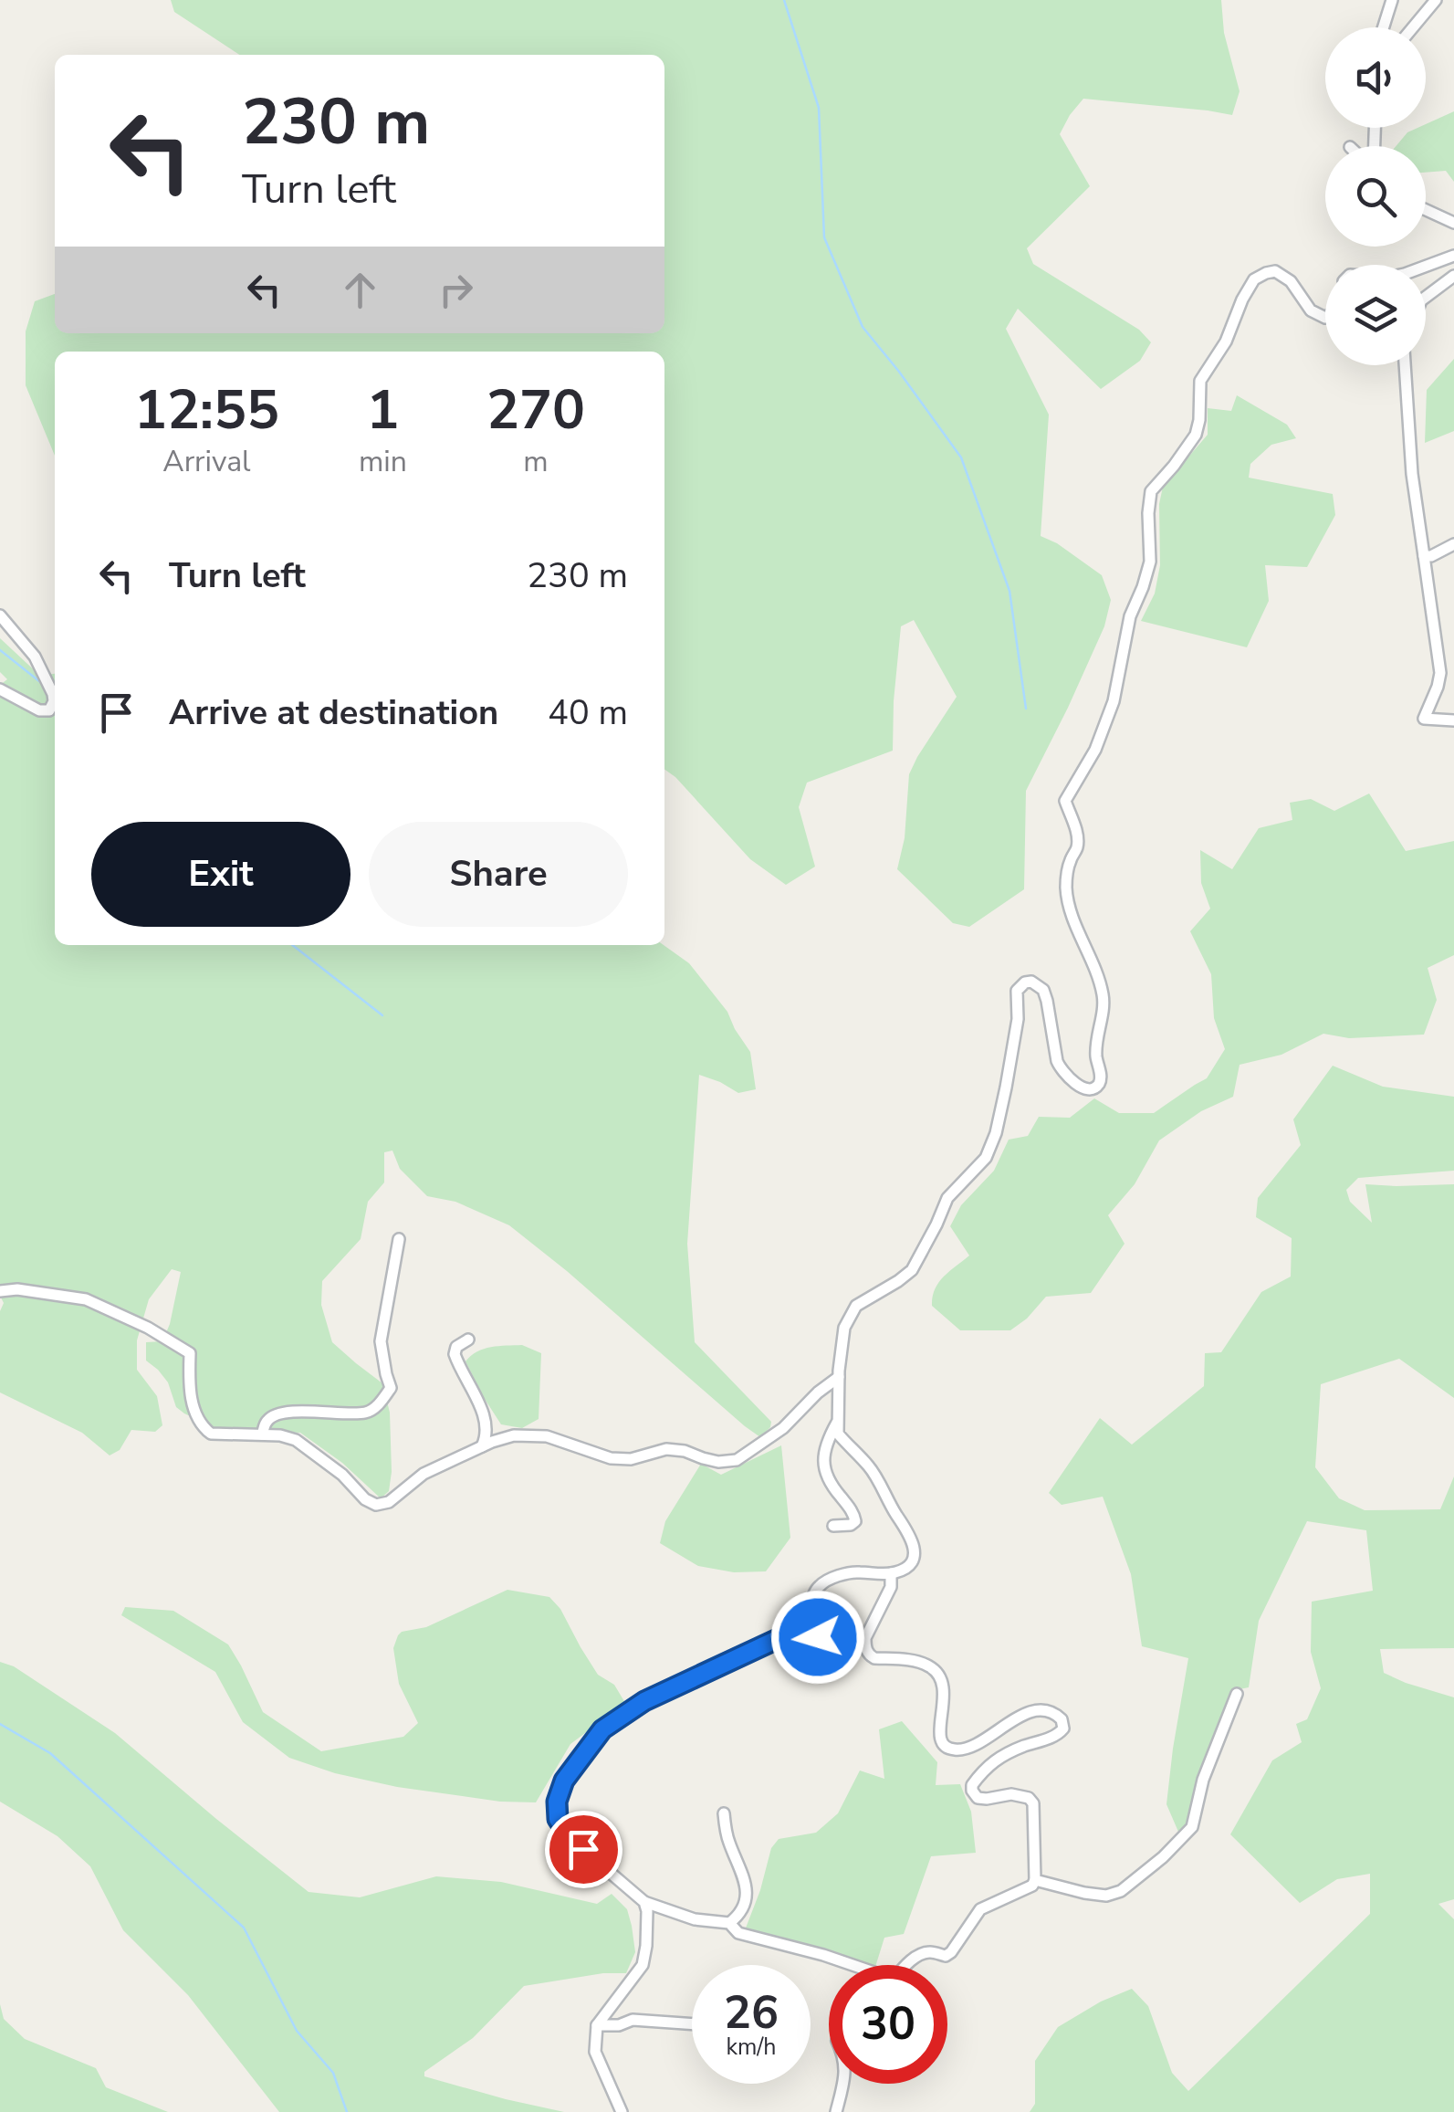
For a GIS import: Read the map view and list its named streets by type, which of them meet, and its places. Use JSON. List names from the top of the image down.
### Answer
{
  "page": {
    "turn": ["230 m", "Turn left"],
    "eta": [
      "12:55",
      "Arrival",
      "1",
      "min",
      "270",
      "m"
    ],
    "list": [
      {
        "name": "Turn left",
        "value": "230 m"
      },
      {
        "name": "Arrive at destination",
        "value": "40 m"
      }
    ],
    "buttons": ["Exit", "Share"],
    "speed": "26 km/h",
    "limit": "30"
  }
}
